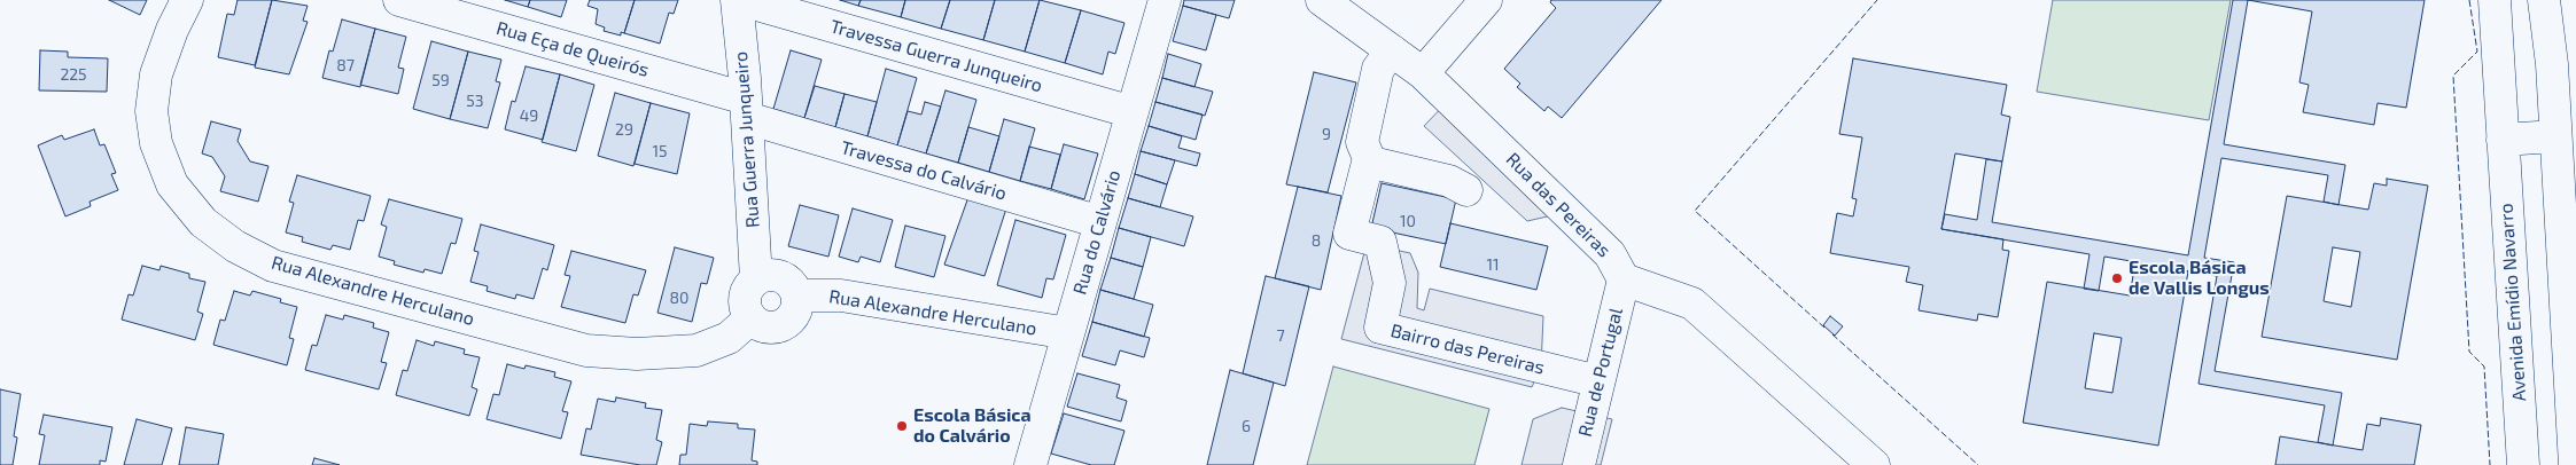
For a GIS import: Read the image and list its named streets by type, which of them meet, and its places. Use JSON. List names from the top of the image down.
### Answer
{
  "streets": {
    "street": [
      "Rua Eça de Queirós",
      "Travessa Guerra Junqueiro",
      "Rua Guerra Junqueiro",
      "Travessa do Calvário",
      "Rua das Pereiras",
      "Rua do Calvário",
      "Rua Alexandre Herculano",
      "Avenida Emídio Navarro",
      "Bairro das Pereiras",
      "Rua de Portugal"
    ]
  },
  "crossings": [
    ["Rua Eça de Queirós", "Rua Guerra Junqueiro"],
    ["Rua Eça de Queirós", "Travessa do Calvário"],
    ["Travessa Guerra Junqueiro", "Rua Guerra Junqueiro"],
    ["Travessa Guerra Junqueiro", "Rua do Calvário"],
    ["Rua Guerra Junqueiro", "Travessa do Calvário"],
    ["Rua Guerra Junqueiro", "Rua Alexandre Herculano"],
    ["Travessa do Calvário", "Rua do Calvário"],
    ["Rua das Pereiras", "Rua de Portugal"],
    ["Rua do Calvário", "Rua Alexandre Herculano"],
    ["Bairro das Pereiras", "Rua de Portugal"]
  ],
  "places": ["Escola Básica de Vallis Longus", "Escola Básica do Calvário"],
  "house_numbers": [
    "87",
    "225",
    "59",
    "53",
    "49",
    "29",
    "9",
    "15",
    "10",
    "8",
    "11",
    "80",
    "7",
    "6"
  ]
}
